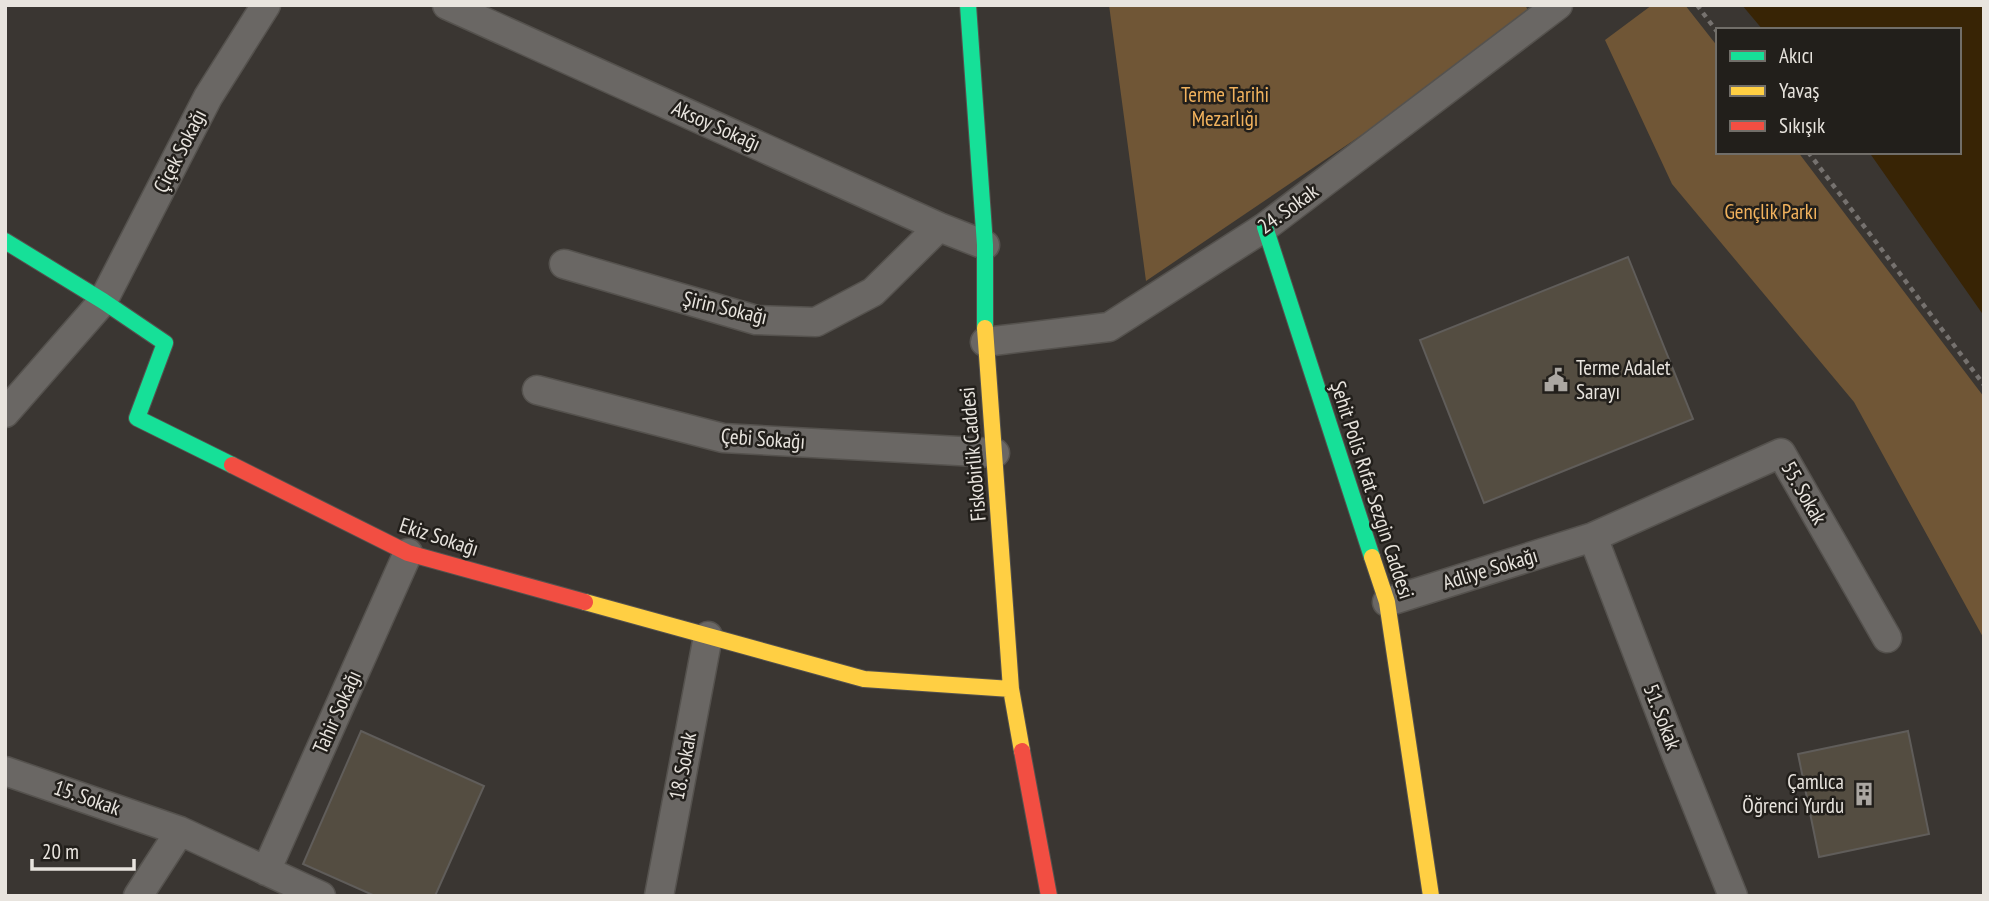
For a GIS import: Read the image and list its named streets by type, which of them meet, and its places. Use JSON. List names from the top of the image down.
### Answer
{
  "streets": {
    "street": [
      "Aksoy Sokağı",
      "Çiçek Sokağı",
      "24. Sokak",
      "Şirin Sokağı",
      "Çebi Sokağı",
      "Fiskobirlik Caddesi",
      "Şehit Polis Rıfat Sezgin Caddesi",
      "55. Sokak",
      "Ekiz Sokağı",
      "Adliye Sokağı",
      "Tahir Sokağı",
      "51. Sokak",
      "18. Sokak",
      "15. Sokak"
    ]
  },
  "crossings": [
    ["Aksoy Sokağı", "Şirin Sokağı"],
    ["Aksoy Sokağı", "Fiskobirlik Caddesi"],
    ["Çiçek Sokağı", "Ekiz Sokağı"],
    ["24. Sokak", "Fiskobirlik Caddesi"],
    ["24. Sokak", "Şehit Polis Rıfat Sezgin Caddesi"],
    ["Çebi Sokağı", "Fiskobirlik Caddesi"],
    ["Fiskobirlik Caddesi", "Ekiz Sokağı"],
    ["Şehit Polis Rıfat Sezgin Caddesi", "Adliye Sokağı"],
    ["55. Sokak", "Adliye Sokağı"],
    ["55. Sokak", "51. Sokak"],
    ["Ekiz Sokağı", "Tahir Sokağı"],
    ["Ekiz Sokağı", "18. Sokak"],
    ["Adliye Sokağı", "51. Sokak"],
    ["Tahir Sokağı", "15. Sokak"]
  ],
  "parks": ["Terme Tarihi Mezarlığı", "Gençlik Parkı"],
  "places": {
    "public building": ["Terme Adalet Sarayı"],
    "building": ["Çamlıca Öğrenci Yurdu"]
  },
  "legend": ["Akıcı", "Yavaş", "Sıkışık"],
  "scale_bar": "20 m"
}
